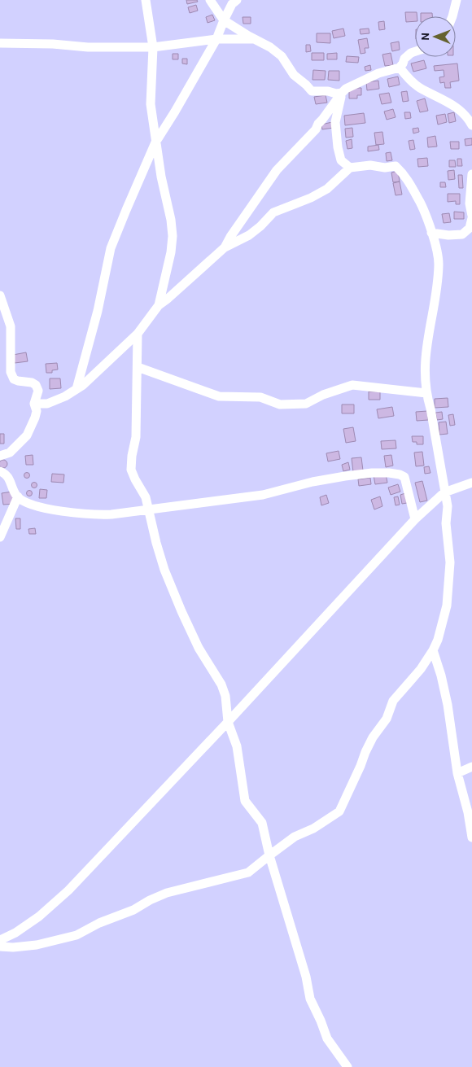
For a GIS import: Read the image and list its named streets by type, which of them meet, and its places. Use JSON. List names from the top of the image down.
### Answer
{
  "north": "left"
}
